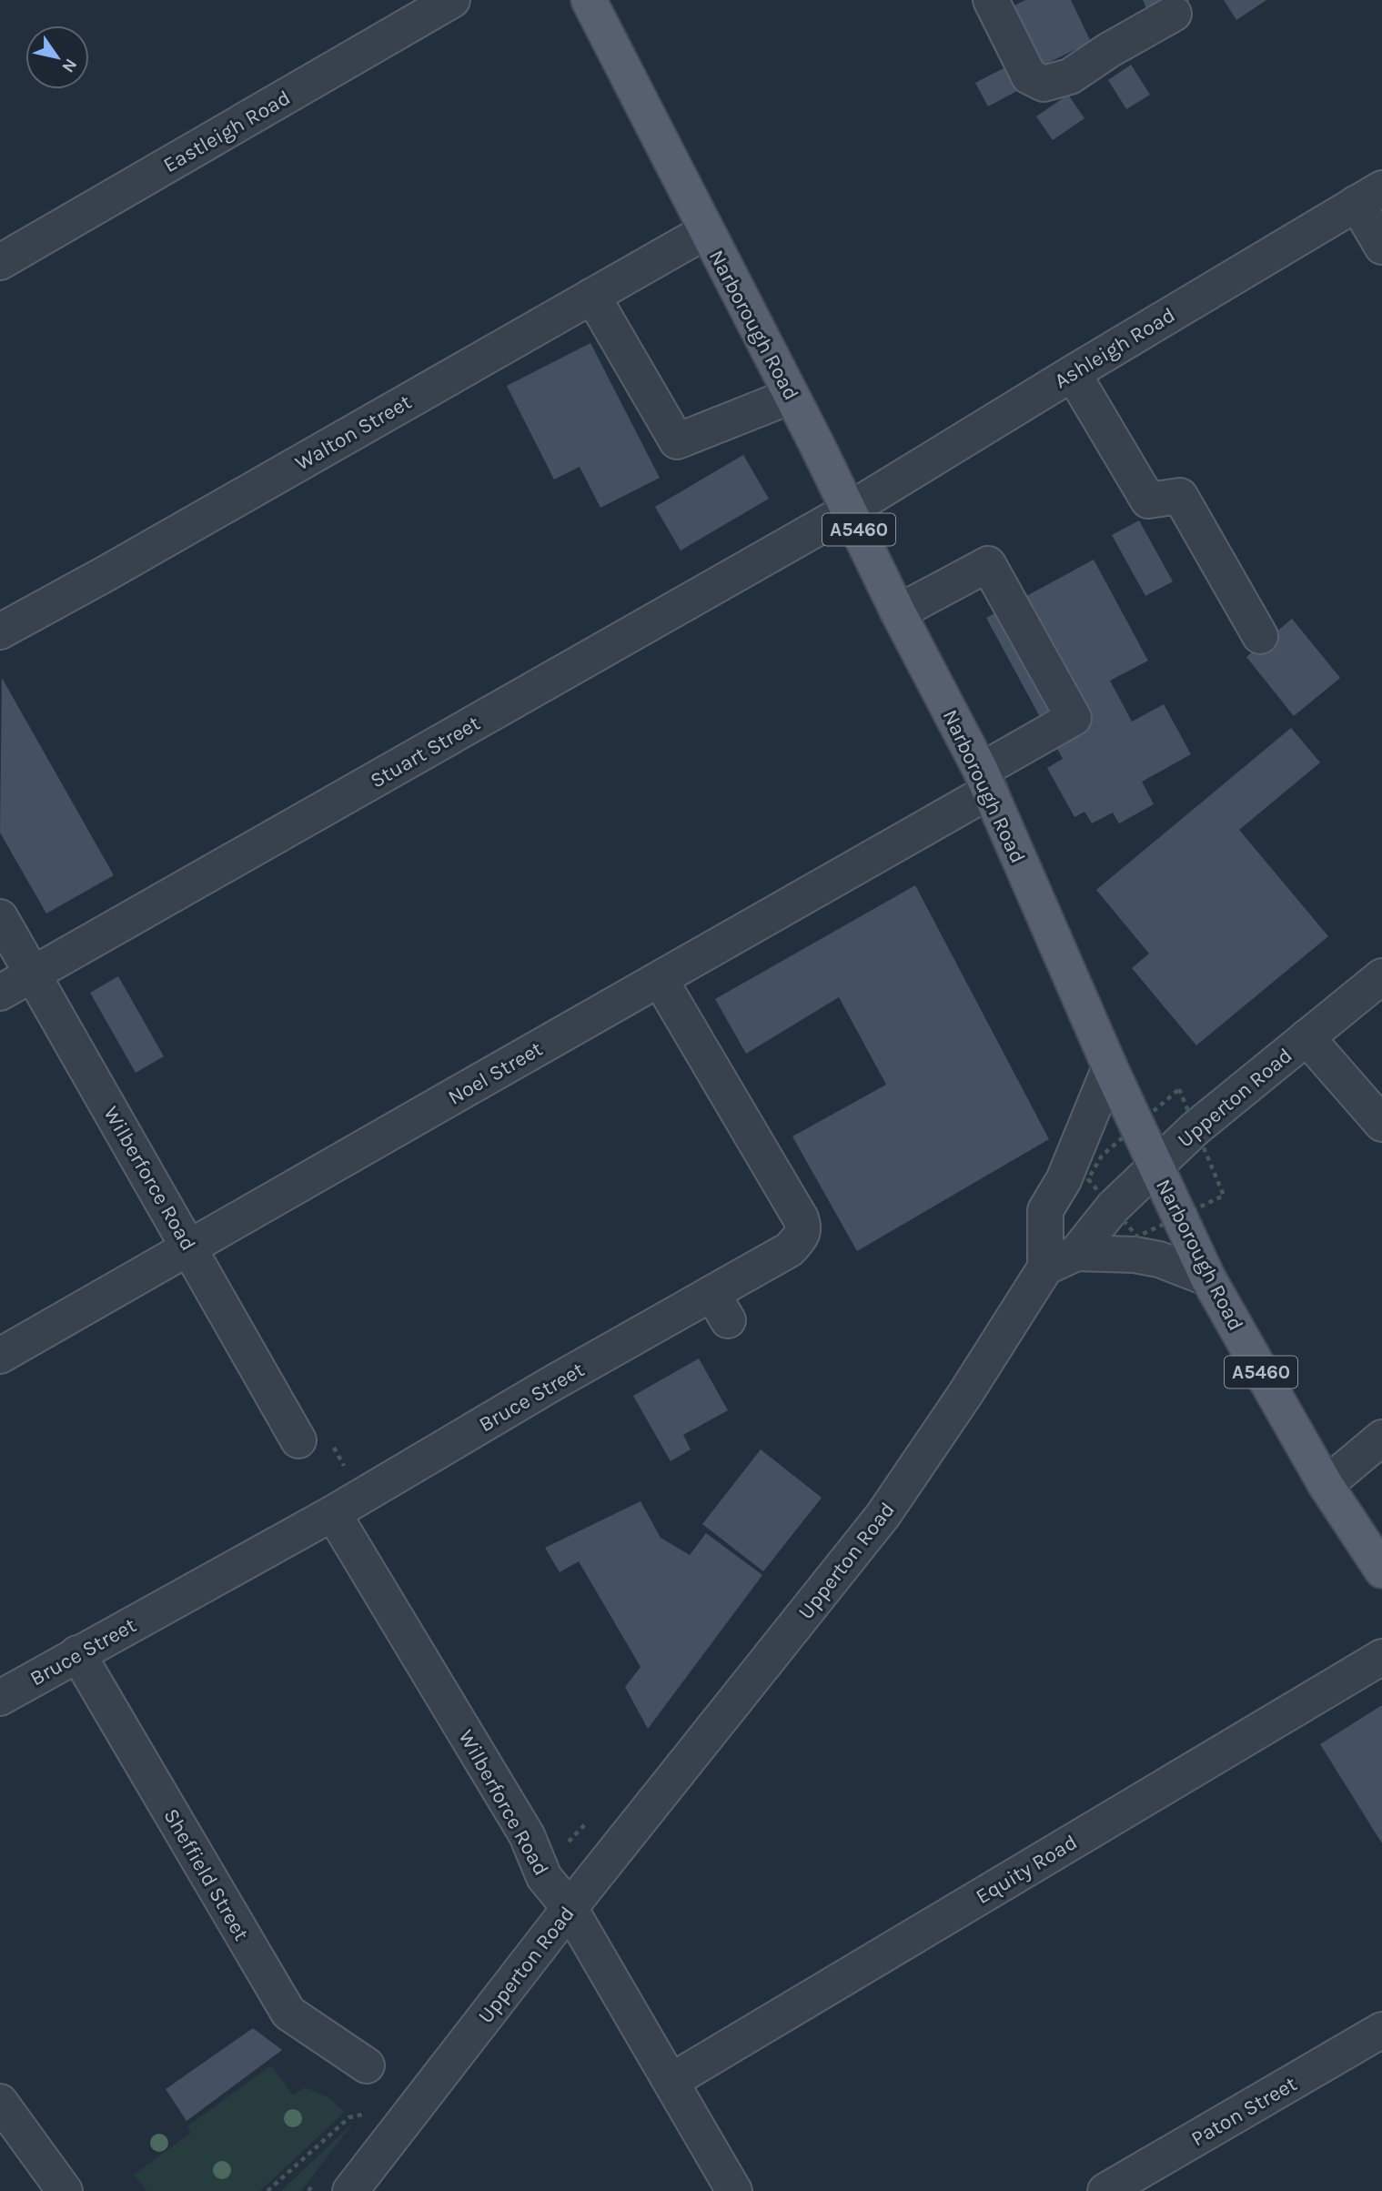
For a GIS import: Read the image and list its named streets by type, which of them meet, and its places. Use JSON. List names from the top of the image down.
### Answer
{
  "streets": {
    "main road": ["Narborough Road", "A5460"],
    "street": [
      "Eastleigh Road",
      "Ashleigh Road",
      "Walton Street",
      "Stuart Street",
      "Noel Street",
      "Upperton Road",
      "Wilberforce Road",
      "Bruce Street",
      "Equity Road",
      "Sheffield Street",
      "Paton Street"
    ]
  },
  "crossings": [
    ["Narborough Road", "Ashleigh Road"],
    ["Narborough Road", "Walton Street"],
    ["Narborough Road", "Stuart Street"],
    ["Narborough Road", "Noel Street"],
    ["Narborough Road", "Upperton Road"],
    ["Ashleigh Road", "Stuart Street"],
    ["Stuart Street", "Wilberforce Road"],
    ["Noel Street", "Wilberforce Road"],
    ["Noel Street", "Bruce Street"],
    ["Upperton Road", "Wilberforce Road"],
    ["Wilberforce Road", "Bruce Street"],
    ["Wilberforce Road", "Equity Road"],
    ["Bruce Street", "Sheffield Street"]
  ],
  "north": "bottom right"
}
